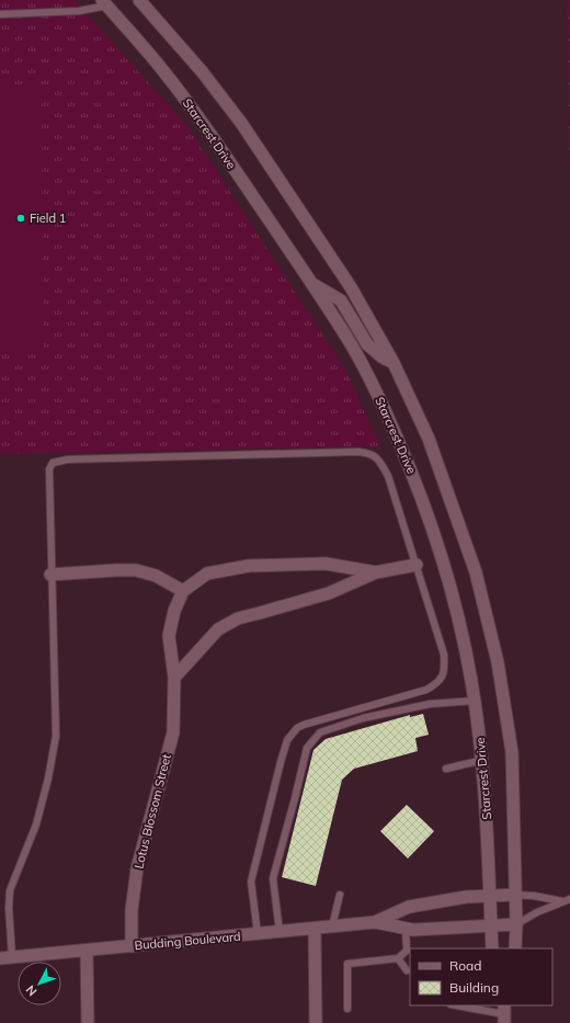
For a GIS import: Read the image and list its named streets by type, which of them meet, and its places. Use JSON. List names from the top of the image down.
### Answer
{
  "streets": {
    "main road": ["Starcrest Drive", "Lotus Blossom Street", "Budding Boulevard"]
  },
  "crossings": [
    ["Starcrest Drive", "Budding Boulevard"],
    ["Lotus Blossom Street", "Budding Boulevard"]
  ],
  "places": ["Field 1"],
  "legend": ["Road", "Building"],
  "north": "bottom left"
}
